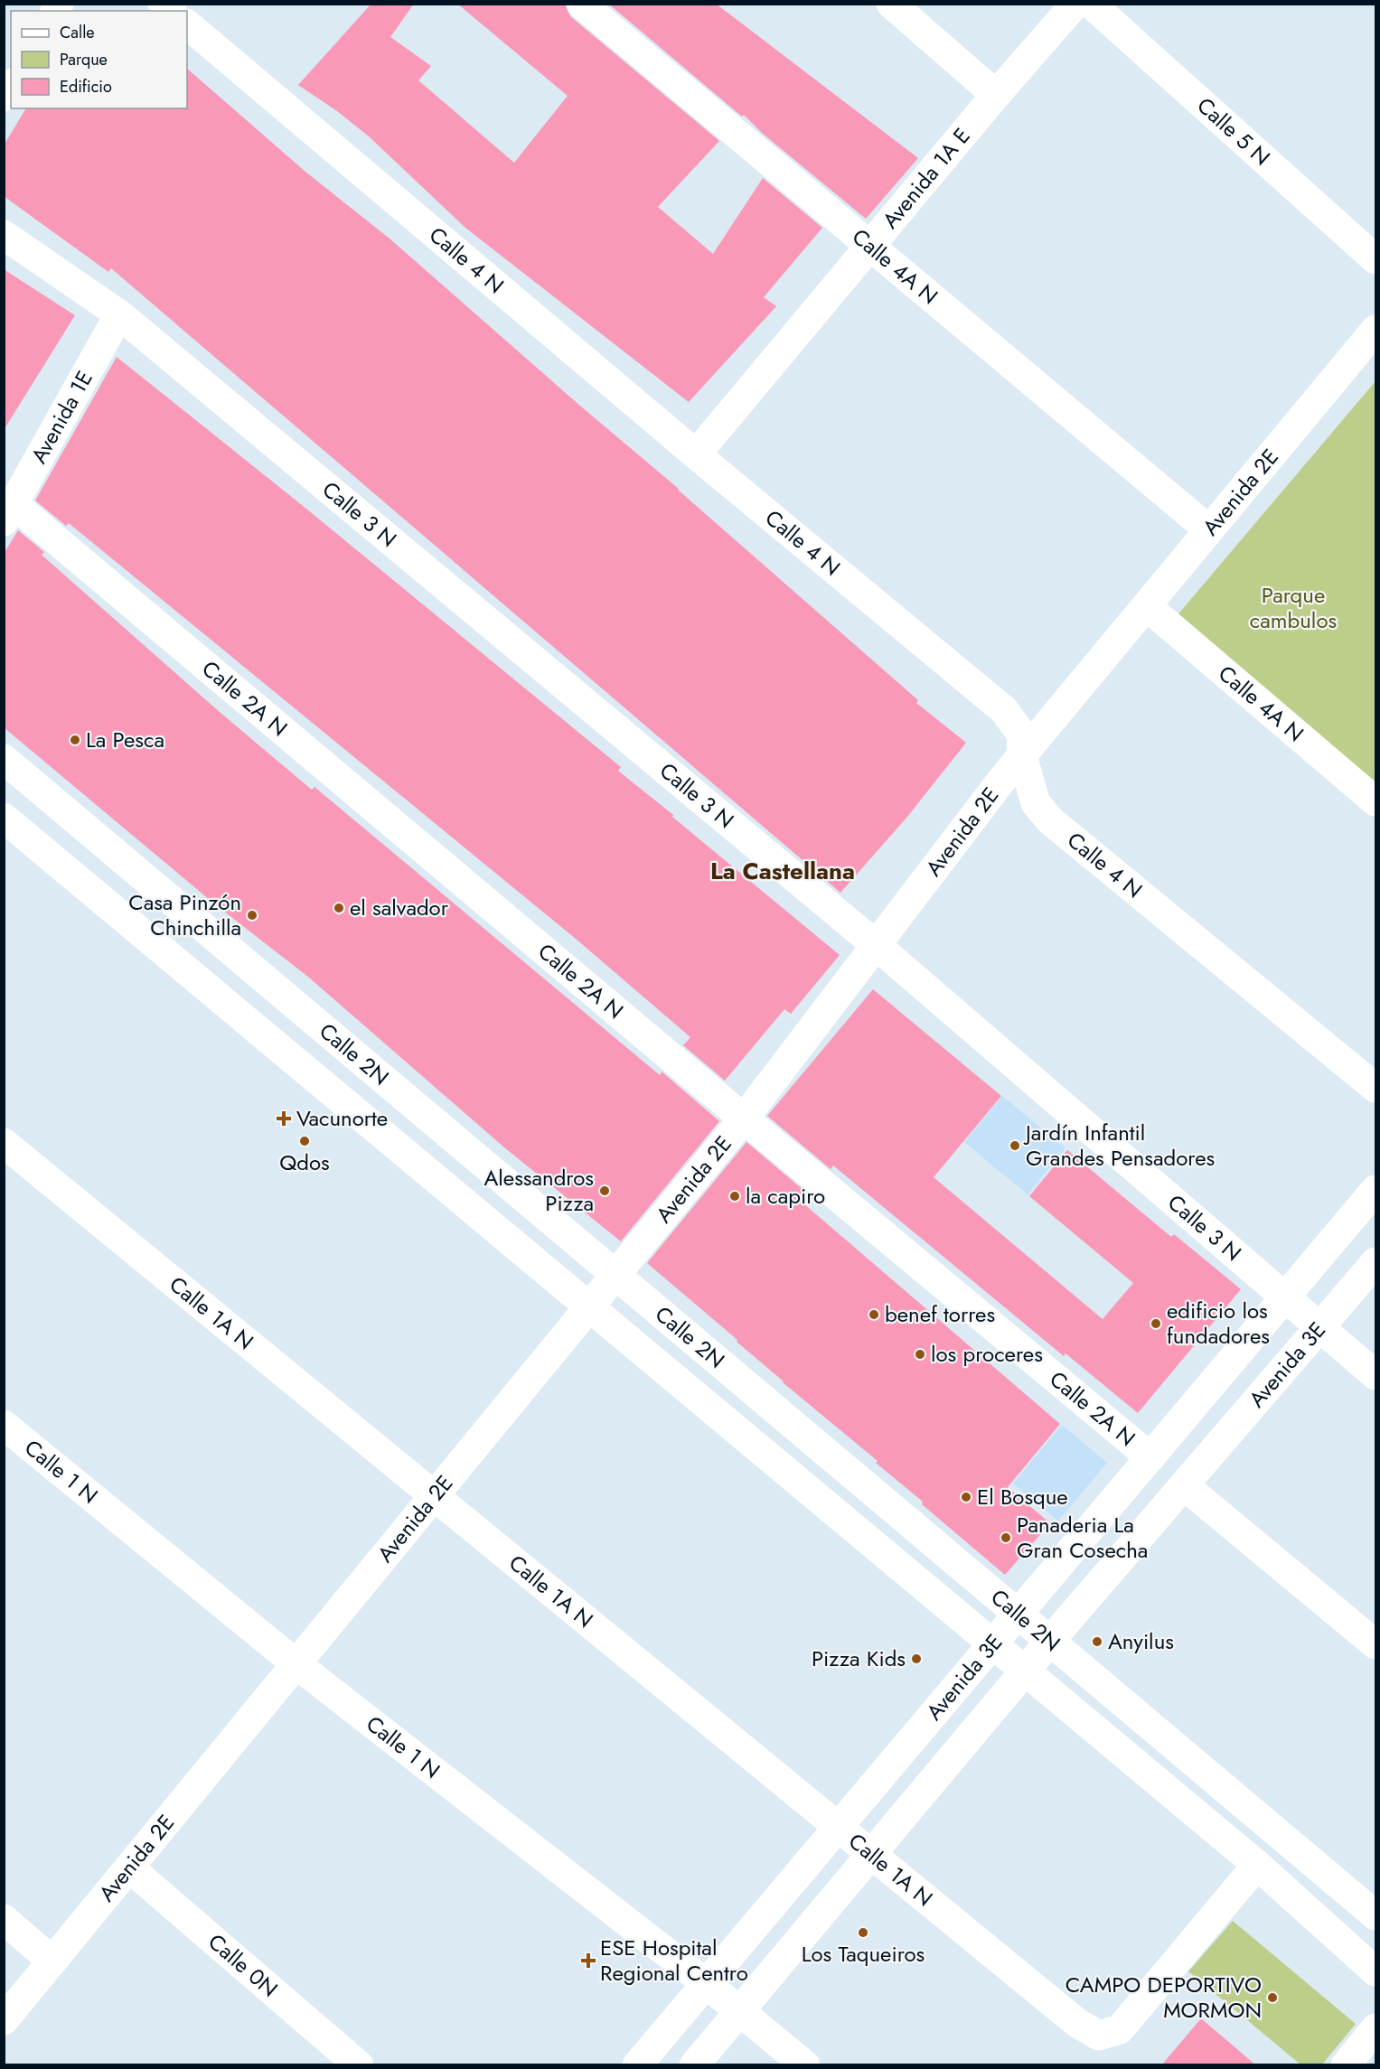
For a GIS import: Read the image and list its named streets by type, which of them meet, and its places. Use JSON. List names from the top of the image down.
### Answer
{
  "streets": {
    "street": [
      "Calle 5 N",
      "Avenida 1A E",
      "Calle 4 N",
      "Calle 4A N",
      "Avenida 1E",
      "Avenida 2E",
      "Calle 3 N",
      "Calle 2A N",
      "Calle 2N",
      "Calle 1A N",
      "Avenida 3E",
      "Calle 1 N",
      "Calle 0N"
    ]
  },
  "crossings": [
    ["Avenida 1A E", "Calle 4 N"],
    ["Avenida 1A E", "Calle 4A N"],
    ["Calle 4 N", "Avenida 2E"],
    ["Calle 4A N", "Avenida 2E"],
    ["Avenida 1E", "Calle 3 N"],
    ["Avenida 1E", "Calle 2A N"],
    ["Avenida 2E", "Calle 3 N"],
    ["Avenida 2E", "Calle 2A N"],
    ["Avenida 2E", "Calle 2N"],
    ["Avenida 2E", "Calle 1A N"],
    ["Avenida 2E", "Calle 1 N"],
    ["Avenida 2E", "Calle 0N"],
    ["Calle 3 N", "Avenida 3E"],
    ["Calle 2A N", "Avenida 3E"],
    ["Calle 2N", "Calle 1A N"],
    ["Calle 2N", "Avenida 3E"],
    ["Calle 1A N", "Avenida 3E"],
    ["Avenida 3E", "Calle 1 N"]
  ],
  "districts": ["La Castellana"],
  "parks": ["Parque cambulos"],
  "places": {
    "other": [
      "La Pesca",
      "el salvador",
      "Casa Pinzón Chinchilla",
      "Qdos",
      "Jardín Infantil Grandes Pensadores",
      "Alessandros Pizza",
      "la capiro",
      "benef torres",
      "edificio los fundadores",
      "los proceres",
      "El Bosque",
      "Panaderia La Gran Cosecha",
      "Anyilus",
      "Pizza Kids",
      "Los Taqueiros",
      "CAMPO DEPORTIVO MORMON"
    ],
    "health": ["Vacunorte", "ESE Hospital Regional Centro"]
  },
  "legend": ["Calle", "Parque", "Edificio"]
}
